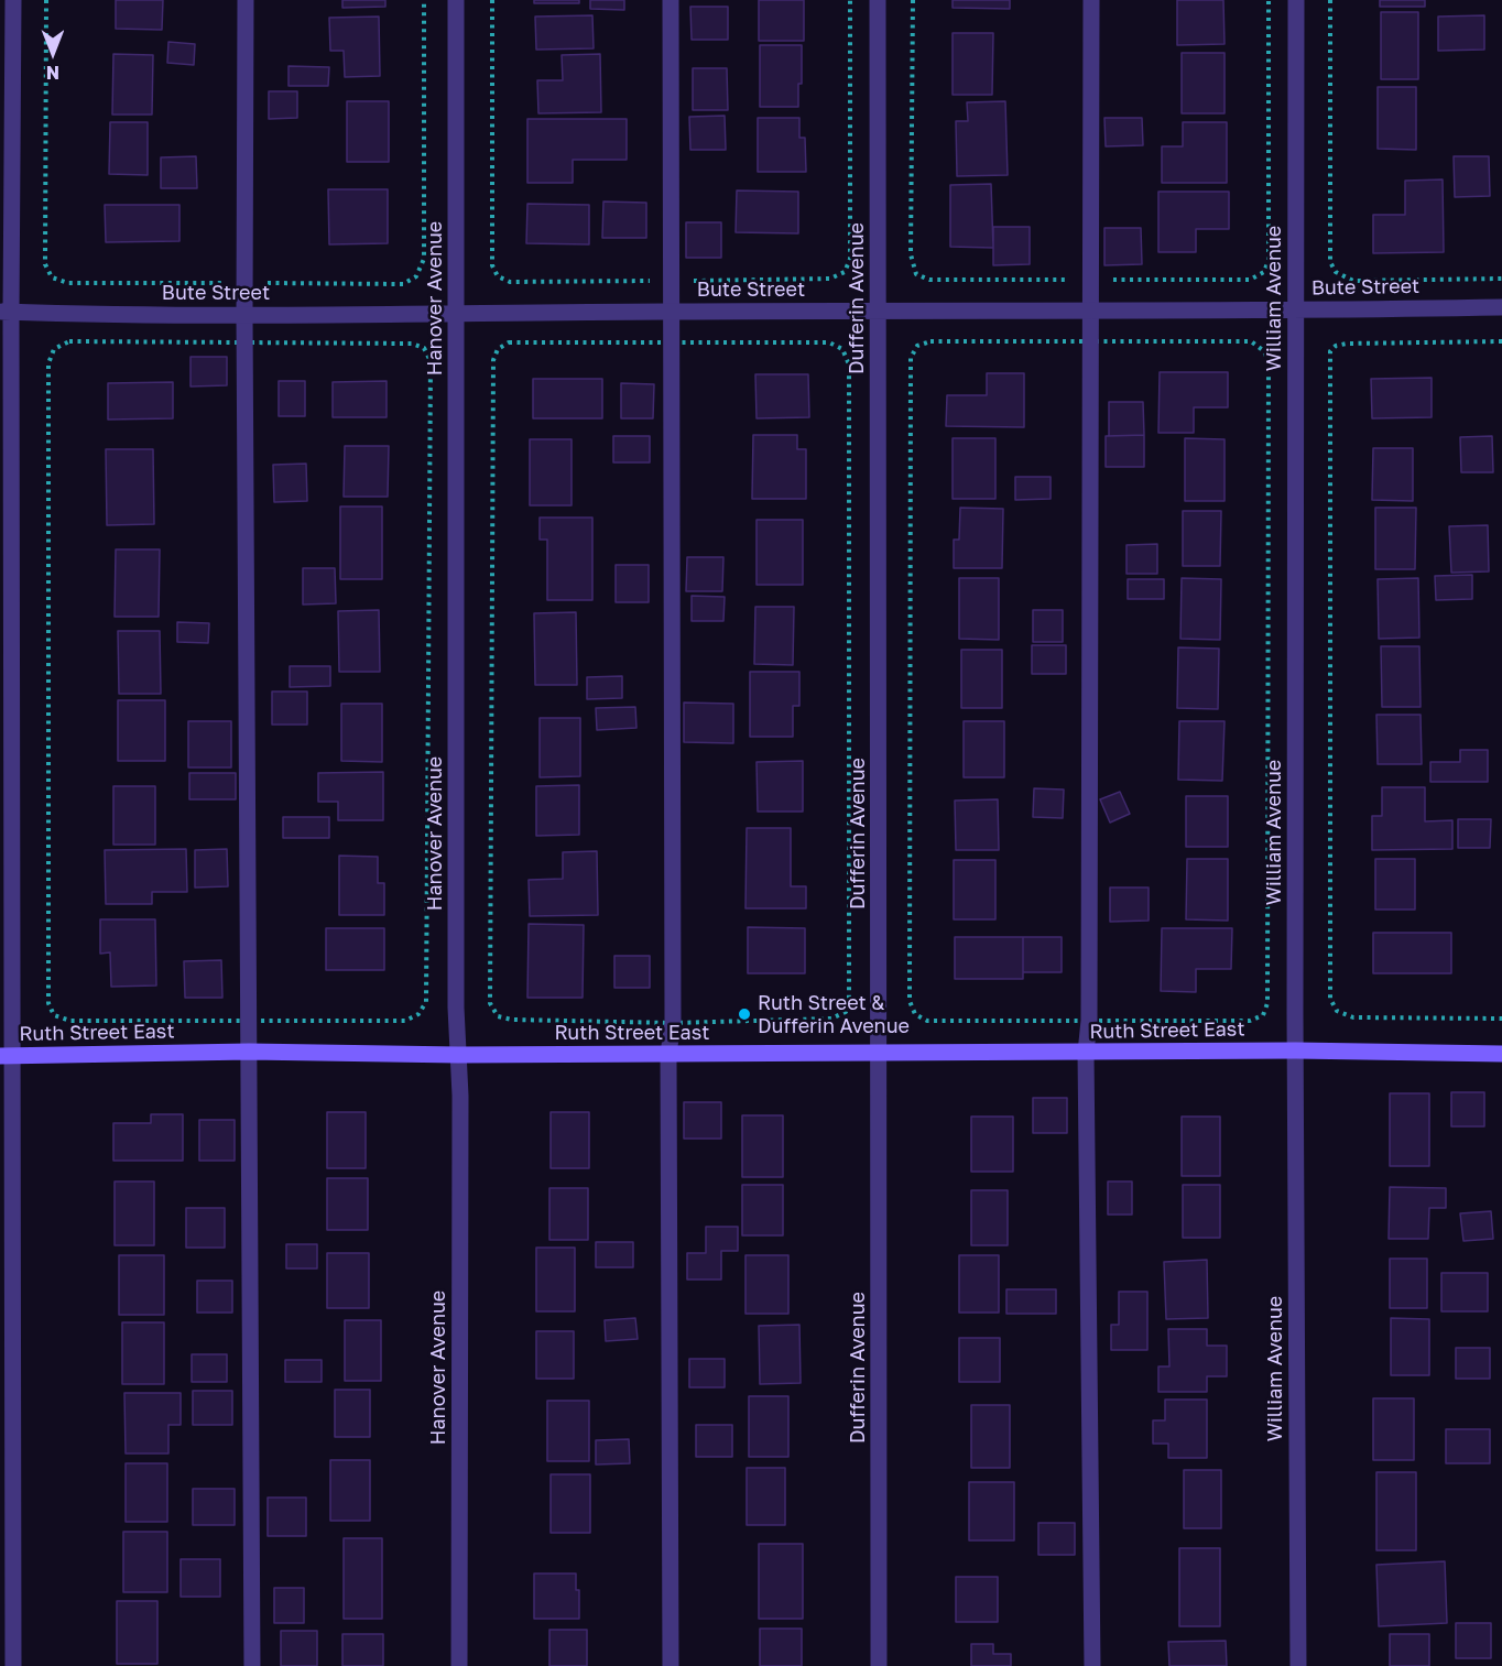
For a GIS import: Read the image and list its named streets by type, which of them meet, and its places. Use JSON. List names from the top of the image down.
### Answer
{
  "streets": {
    "street": [
      "Bute Street",
      "Hanover Avenue",
      "Dufferin Avenue",
      "William Avenue",
      "Ruth Street East"
    ]
  },
  "crossings": [
    ["Bute Street", "Hanover Avenue"],
    ["Bute Street", "Dufferin Avenue"],
    ["Bute Street", "William Avenue"],
    ["Hanover Avenue", "Ruth Street East"],
    ["Dufferin Avenue", "Ruth Street East"],
    ["William Avenue", "Ruth Street East"]
  ],
  "places": ["Ruth Street & Dufferin Avenue"],
  "north": "bottom"
}
